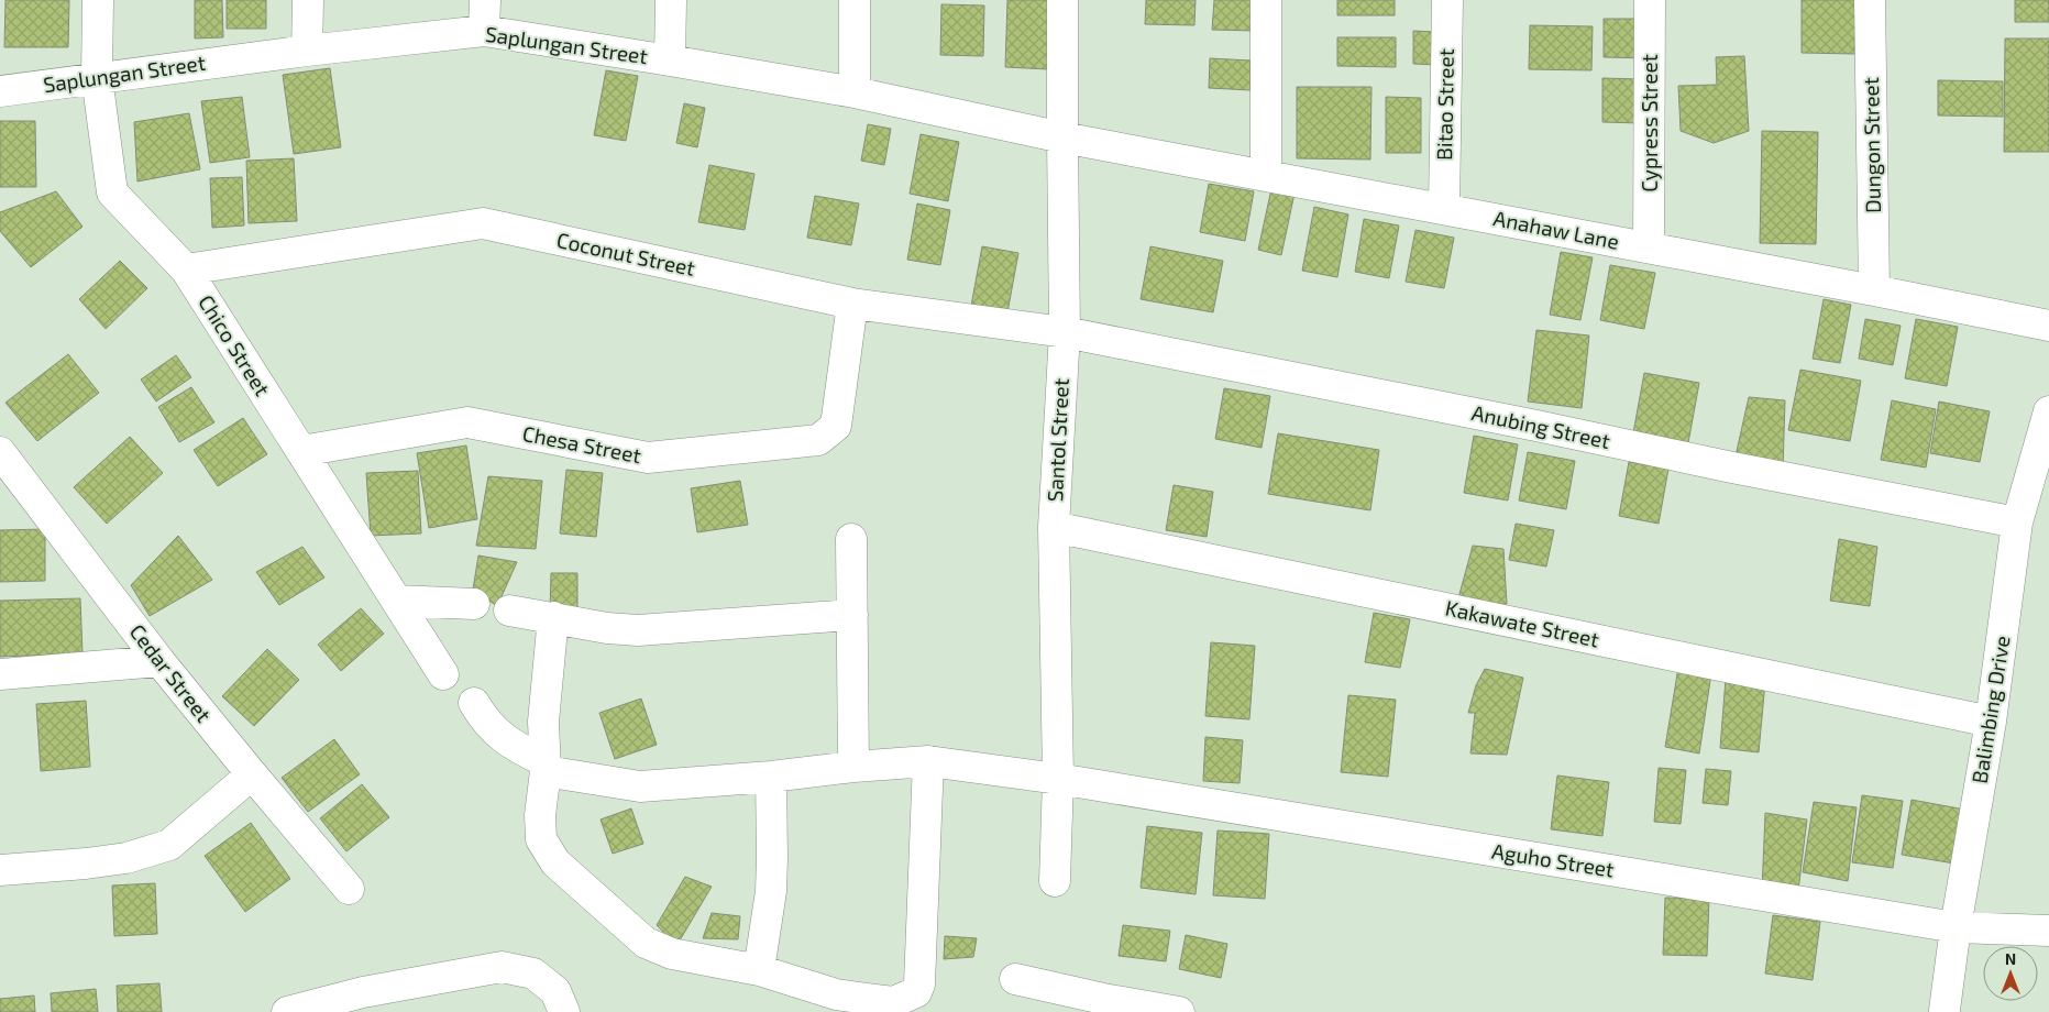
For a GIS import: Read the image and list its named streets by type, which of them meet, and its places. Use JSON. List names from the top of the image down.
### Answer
{
  "streets": {
    "street": [
      "Saplungan Street",
      "Bitao Street",
      "Cypress Street",
      "Dungon Street",
      "Anahaw Lane",
      "Coconut Street",
      "Chico Street",
      "Anubing Street",
      "Santol Street",
      "Chesa Street",
      "Kakawate Street",
      "Cedar Street",
      "Balimbing Drive",
      "Aguho Street"
    ]
  },
  "crossings": [
    ["Saplungan Street", "Anahaw Lane"],
    ["Saplungan Street", "Chico Street"],
    ["Saplungan Street", "Santol Street"],
    ["Bitao Street", "Anahaw Lane"],
    ["Cypress Street", "Anahaw Lane"],
    ["Dungon Street", "Anahaw Lane"],
    ["Anahaw Lane", "Santol Street"],
    ["Coconut Street", "Chico Street"],
    ["Coconut Street", "Anubing Street"],
    ["Coconut Street", "Santol Street"],
    ["Coconut Street", "Chesa Street"],
    ["Chico Street", "Chesa Street"],
    ["Anubing Street", "Santol Street"],
    ["Anubing Street", "Balimbing Drive"],
    ["Santol Street", "Kakawate Street"],
    ["Santol Street", "Aguho Street"],
    ["Kakawate Street", "Balimbing Drive"],
    ["Balimbing Drive", "Aguho Street"]
  ],
  "north": "top"
}
